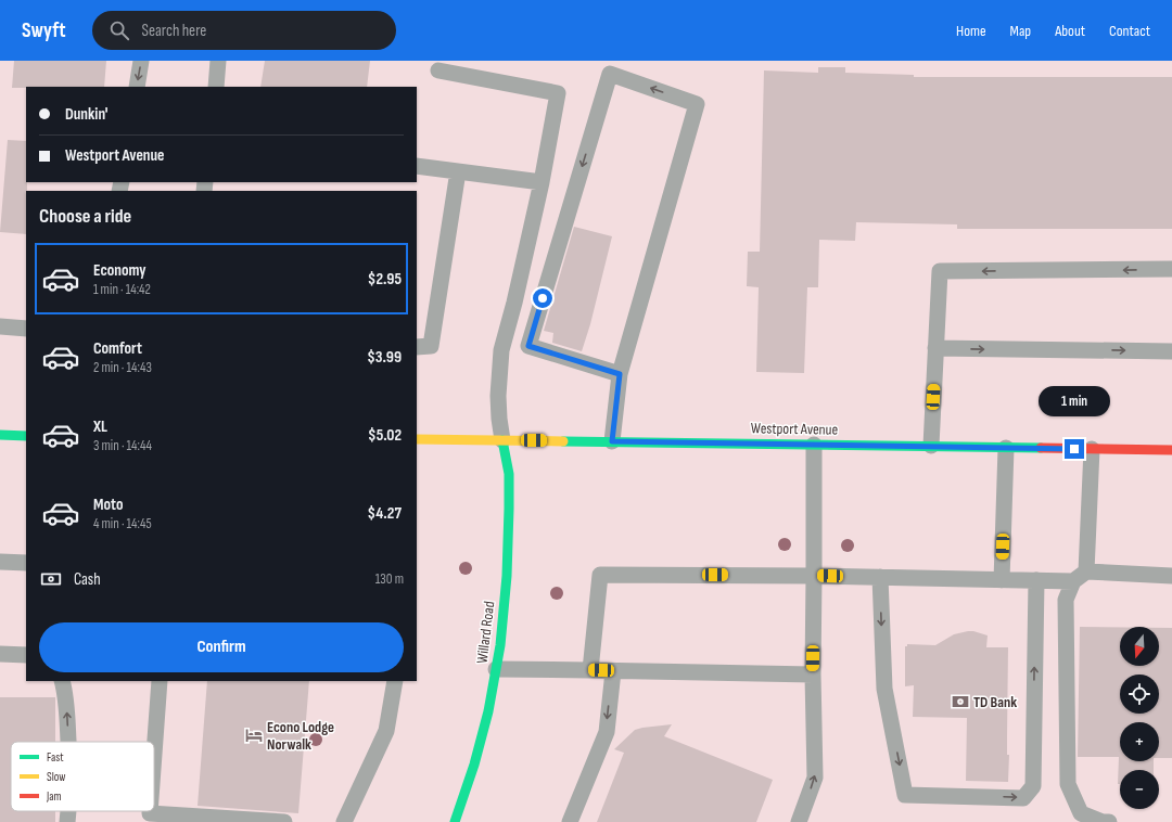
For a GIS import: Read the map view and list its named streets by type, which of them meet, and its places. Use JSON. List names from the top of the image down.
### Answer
{
  "streets": {
    "main road": ["Westport Avenue", "Willard Road"]
  },
  "crossings": [
    ["Westport Avenue", "Willard Road"]
  ],
  "places": {
    "bank": ["TD Bank"],
    "hotel": ["Econo Lodge Norwalk"]
  },
  "legend": ["Fast", "Slow", "Jam"],
  "north": "bottom",
  "page": {
    "header": "Swyft",
    "search": "Search here",
    "nav": [
      "Home",
      "Map",
      "About",
      "Contact"
    ],
    "banner": ["Dunkin'", "Westport Avenue"],
    "heading": "Choose a ride",
    "list": [
      {
        "name": "Economy",
        "note": "1 min · 14:42",
        "value": "$2.95"
      },
      {
        "name": "Comfort",
        "note": "2 min · 14:43",
        "value": "$3.99"
      },
      {
        "name": "XL",
        "note": "3 min · 14:44",
        "value": "$5.02"
      },
      {
        "name": "Moto",
        "note": "4 min · 14:45",
        "value": "$4.27"
      }
    ],
    "bubble": "1 min",
    "pay": ["Cash", "130 m"],
    "buttons": "Confirm",
    "map_buttons": ["+", "−"]
  }
}
